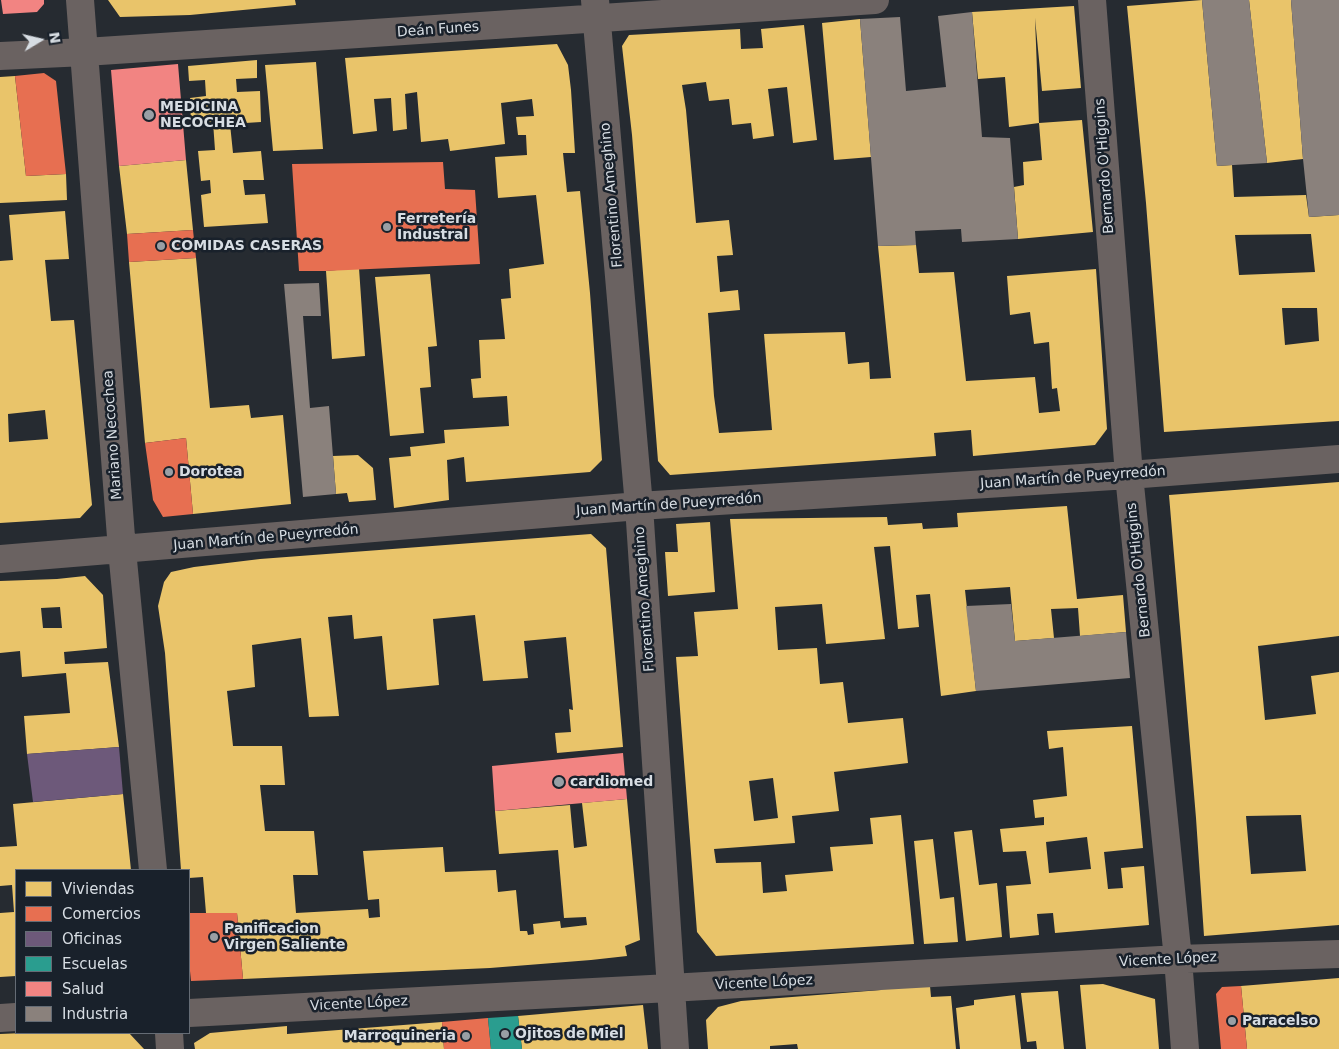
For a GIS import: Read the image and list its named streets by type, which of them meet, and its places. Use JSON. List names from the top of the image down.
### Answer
{
  "streets": {
    "street": [
      "Deán Funes",
      "Bernardo O'Higgins",
      "Florentino Ameghino",
      "Mariano Necochea",
      "Juan Martín de Pueyrredón",
      "Vicente López"
    ]
  },
  "crossings": [
    ["Deán Funes", "Florentino Ameghino"],
    ["Deán Funes", "Mariano Necochea"],
    ["Bernardo O'Higgins", "Juan Martín de Pueyrredón"],
    ["Bernardo O'Higgins", "Vicente López"],
    ["Florentino Ameghino", "Juan Martín de Pueyrredón"],
    ["Florentino Ameghino", "Vicente López"],
    ["Mariano Necochea", "Juan Martín de Pueyrredón"]
  ],
  "places": [
    "MEDICINA NECOCHEA",
    "Ferretería Industral",
    "COMIDAS CASERAS",
    "Dorotea",
    "cardiomed",
    "Panificacion Virgen Saliente",
    "Paracelso",
    "Ojitos de Miel",
    "Marroquineria"
  ],
  "legend": [
    "Viviendas",
    "Comercios",
    "Oficinas",
    "Escuelas",
    "Salud",
    "Industria"
  ],
  "north": "right"
}
